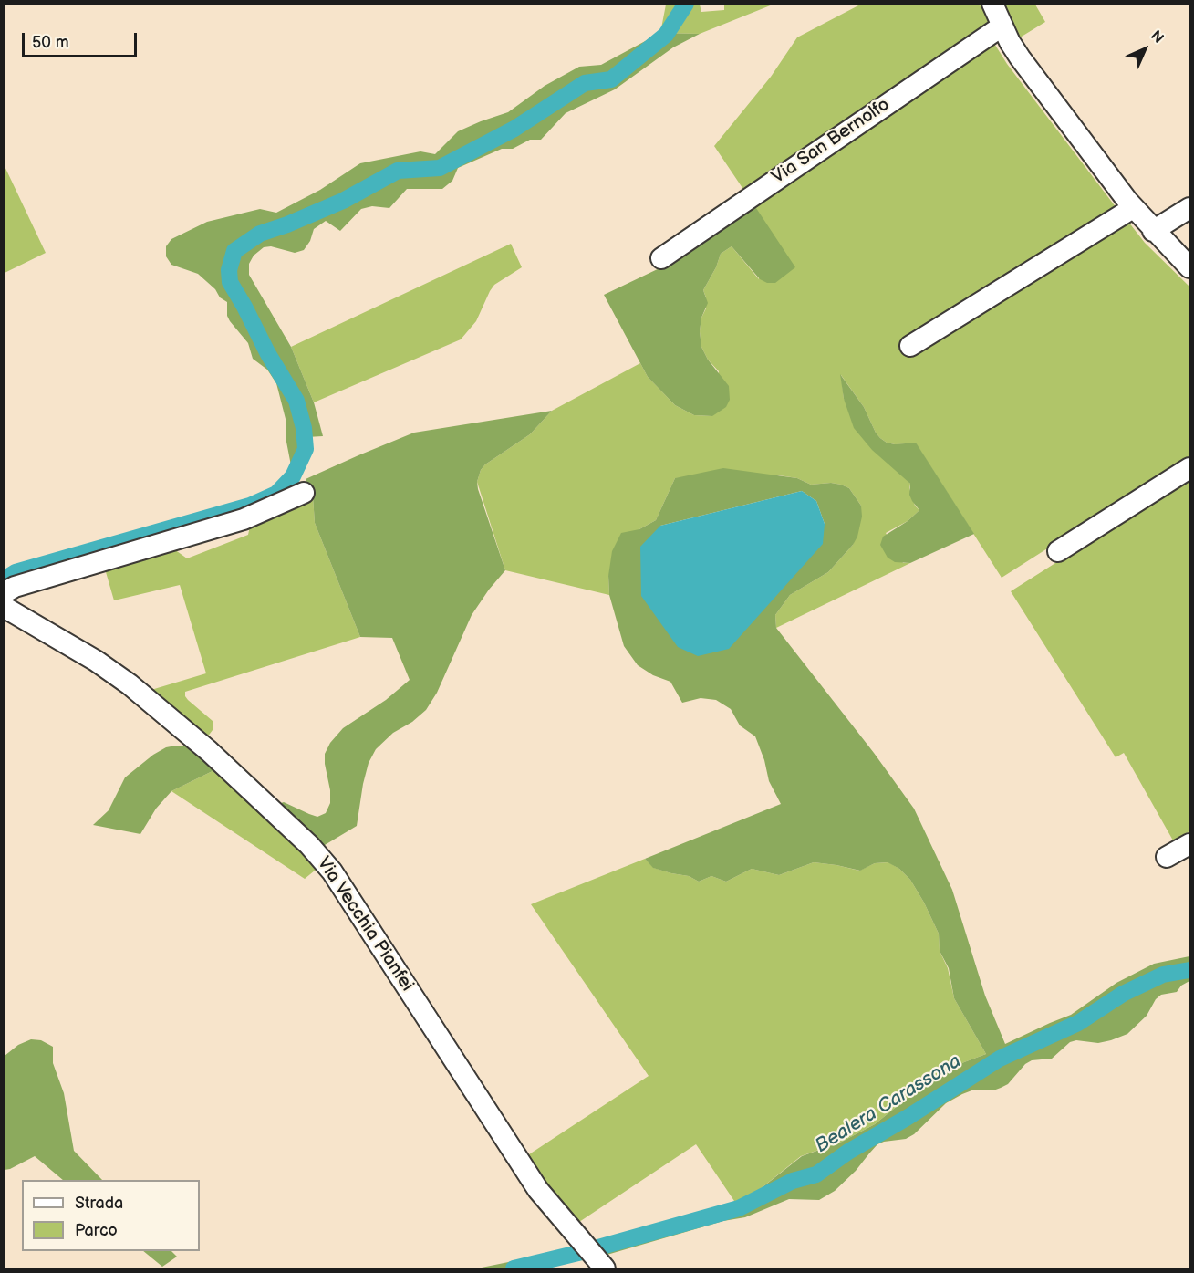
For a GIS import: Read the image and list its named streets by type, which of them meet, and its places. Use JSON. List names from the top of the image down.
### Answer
{
  "streets": {
    "street": ["Via San Bernolfo", "Via Vecchia Pianfei"]
  },
  "water": ["Bealera Carassona"],
  "legend": ["Strada", "Parco"],
  "scale_bar": "50 m",
  "north": "top right"
}
